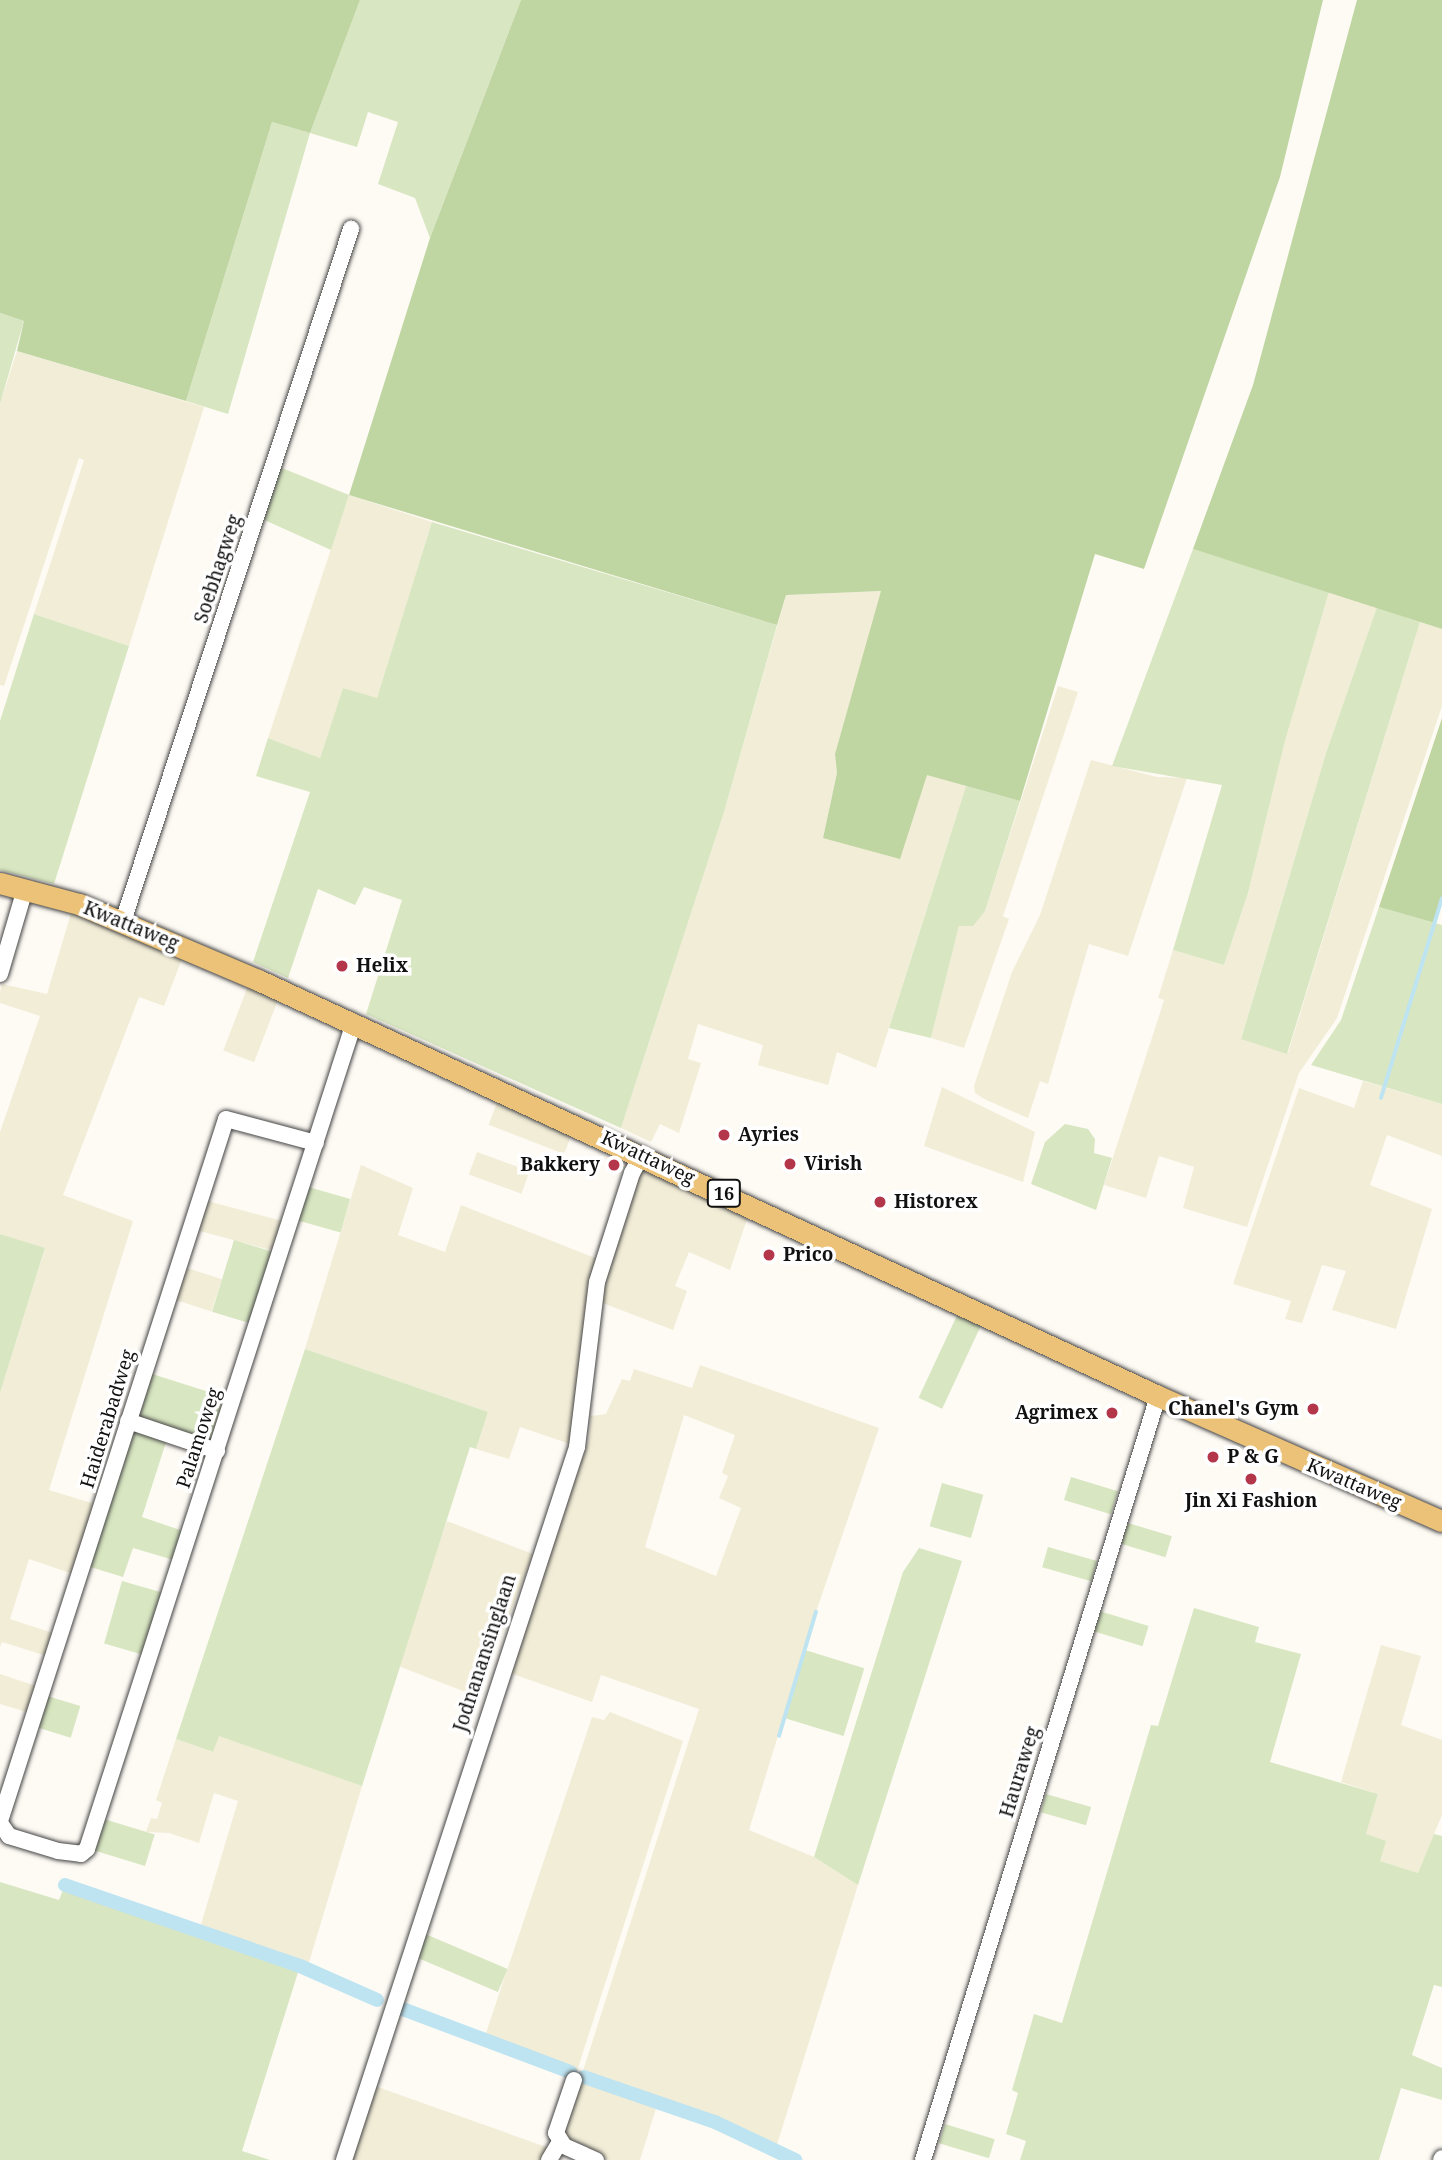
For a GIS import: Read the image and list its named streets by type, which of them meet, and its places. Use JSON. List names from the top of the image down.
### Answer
{
  "streets": {
    "main road": ["Kwattaweg", "16"],
    "street": [
      "Soebhagweg",
      "Haiderabadweg",
      "Palamoweg",
      "Jodnanansinglaan",
      "Hauraweg"
    ]
  },
  "crossings": [
    ["Soebhagweg", "Kwattaweg"],
    ["Kwattaweg", "Palamoweg"],
    ["Kwattaweg", "Jodnanansinglaan"],
    ["Kwattaweg", "Hauraweg"],
    ["Haiderabadweg", "Palamoweg"]
  ],
  "places": [
    "Helix",
    "Ayries",
    "Virish",
    "Bakkery",
    "Historex",
    "Prico",
    "Chanel's Gym",
    "Agrimex",
    "P & G",
    "Jin Xi Fashion"
  ]
}
